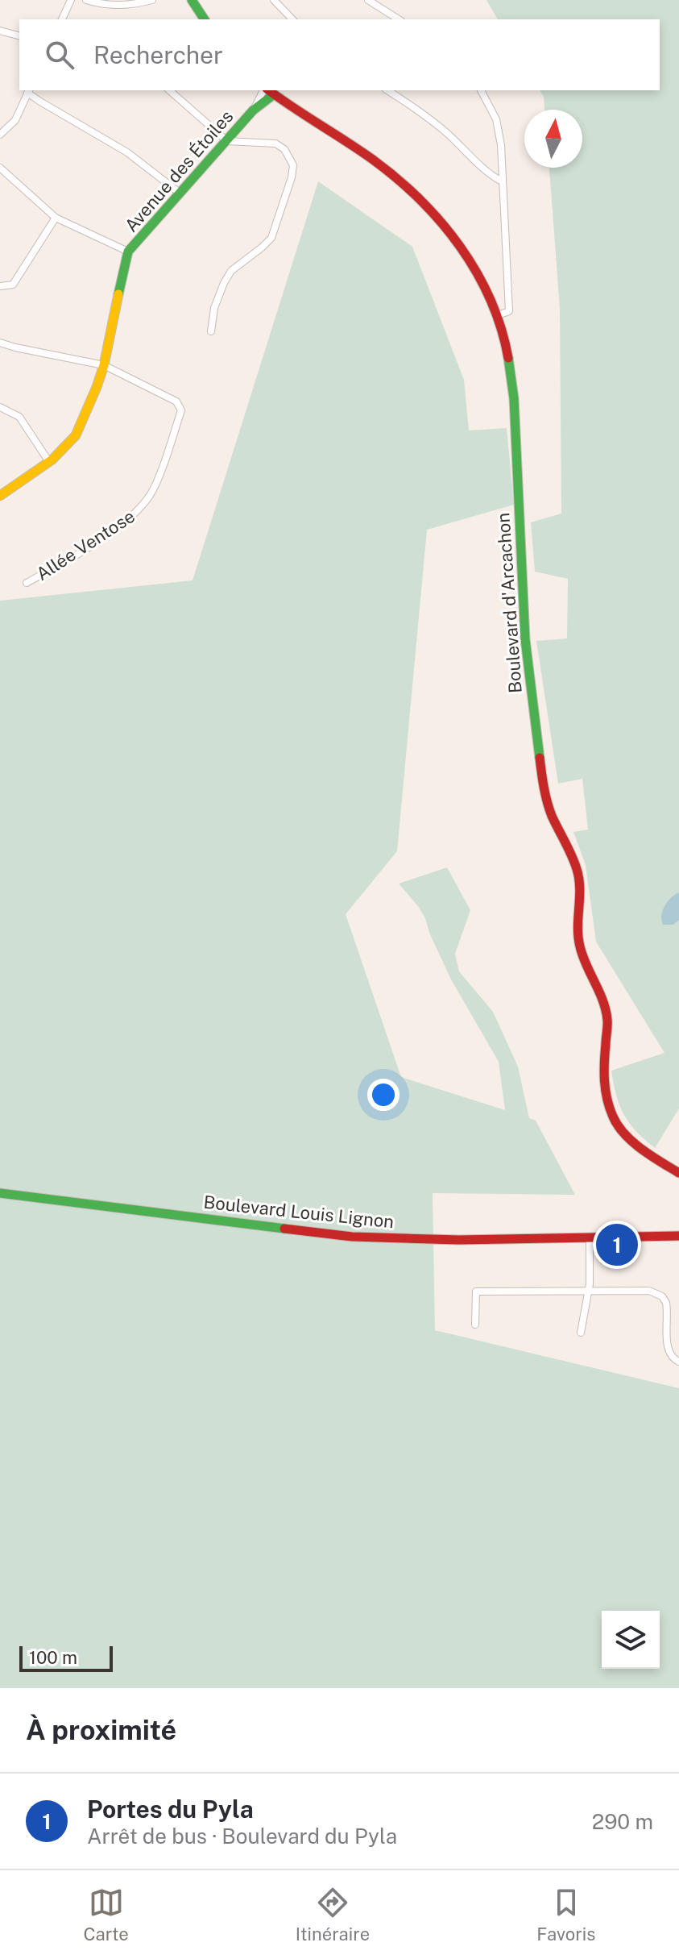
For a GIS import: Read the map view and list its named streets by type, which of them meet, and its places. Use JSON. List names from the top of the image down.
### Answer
{
  "streets": {
    "main road": ["Avenue des Étoiles", "Boulevard d'Arcachon", "Boulevard Louis Lignon"],
    "street": ["Allée Ventose"]
  },
  "crossings": [
    ["Avenue des Étoiles", "Allée Ventose"],
    ["Avenue des Étoiles", "Boulevard d'Arcachon"]
  ],
  "scale_bar": "100 m",
  "north": "top",
  "page": {
    "search": "Rechercher",
    "pins": "1",
    "scale": "100 m",
    "heading": "À proximité",
    "list": [
      {
        "mark": "1",
        "name": "Portes du Pyla",
        "note": "Arrêt de bus · Boulevard du Pyla",
        "value": "290 m"
      }
    ],
    "nav": ["Carte", "Itinéraire", "Favoris"]
  }
}
